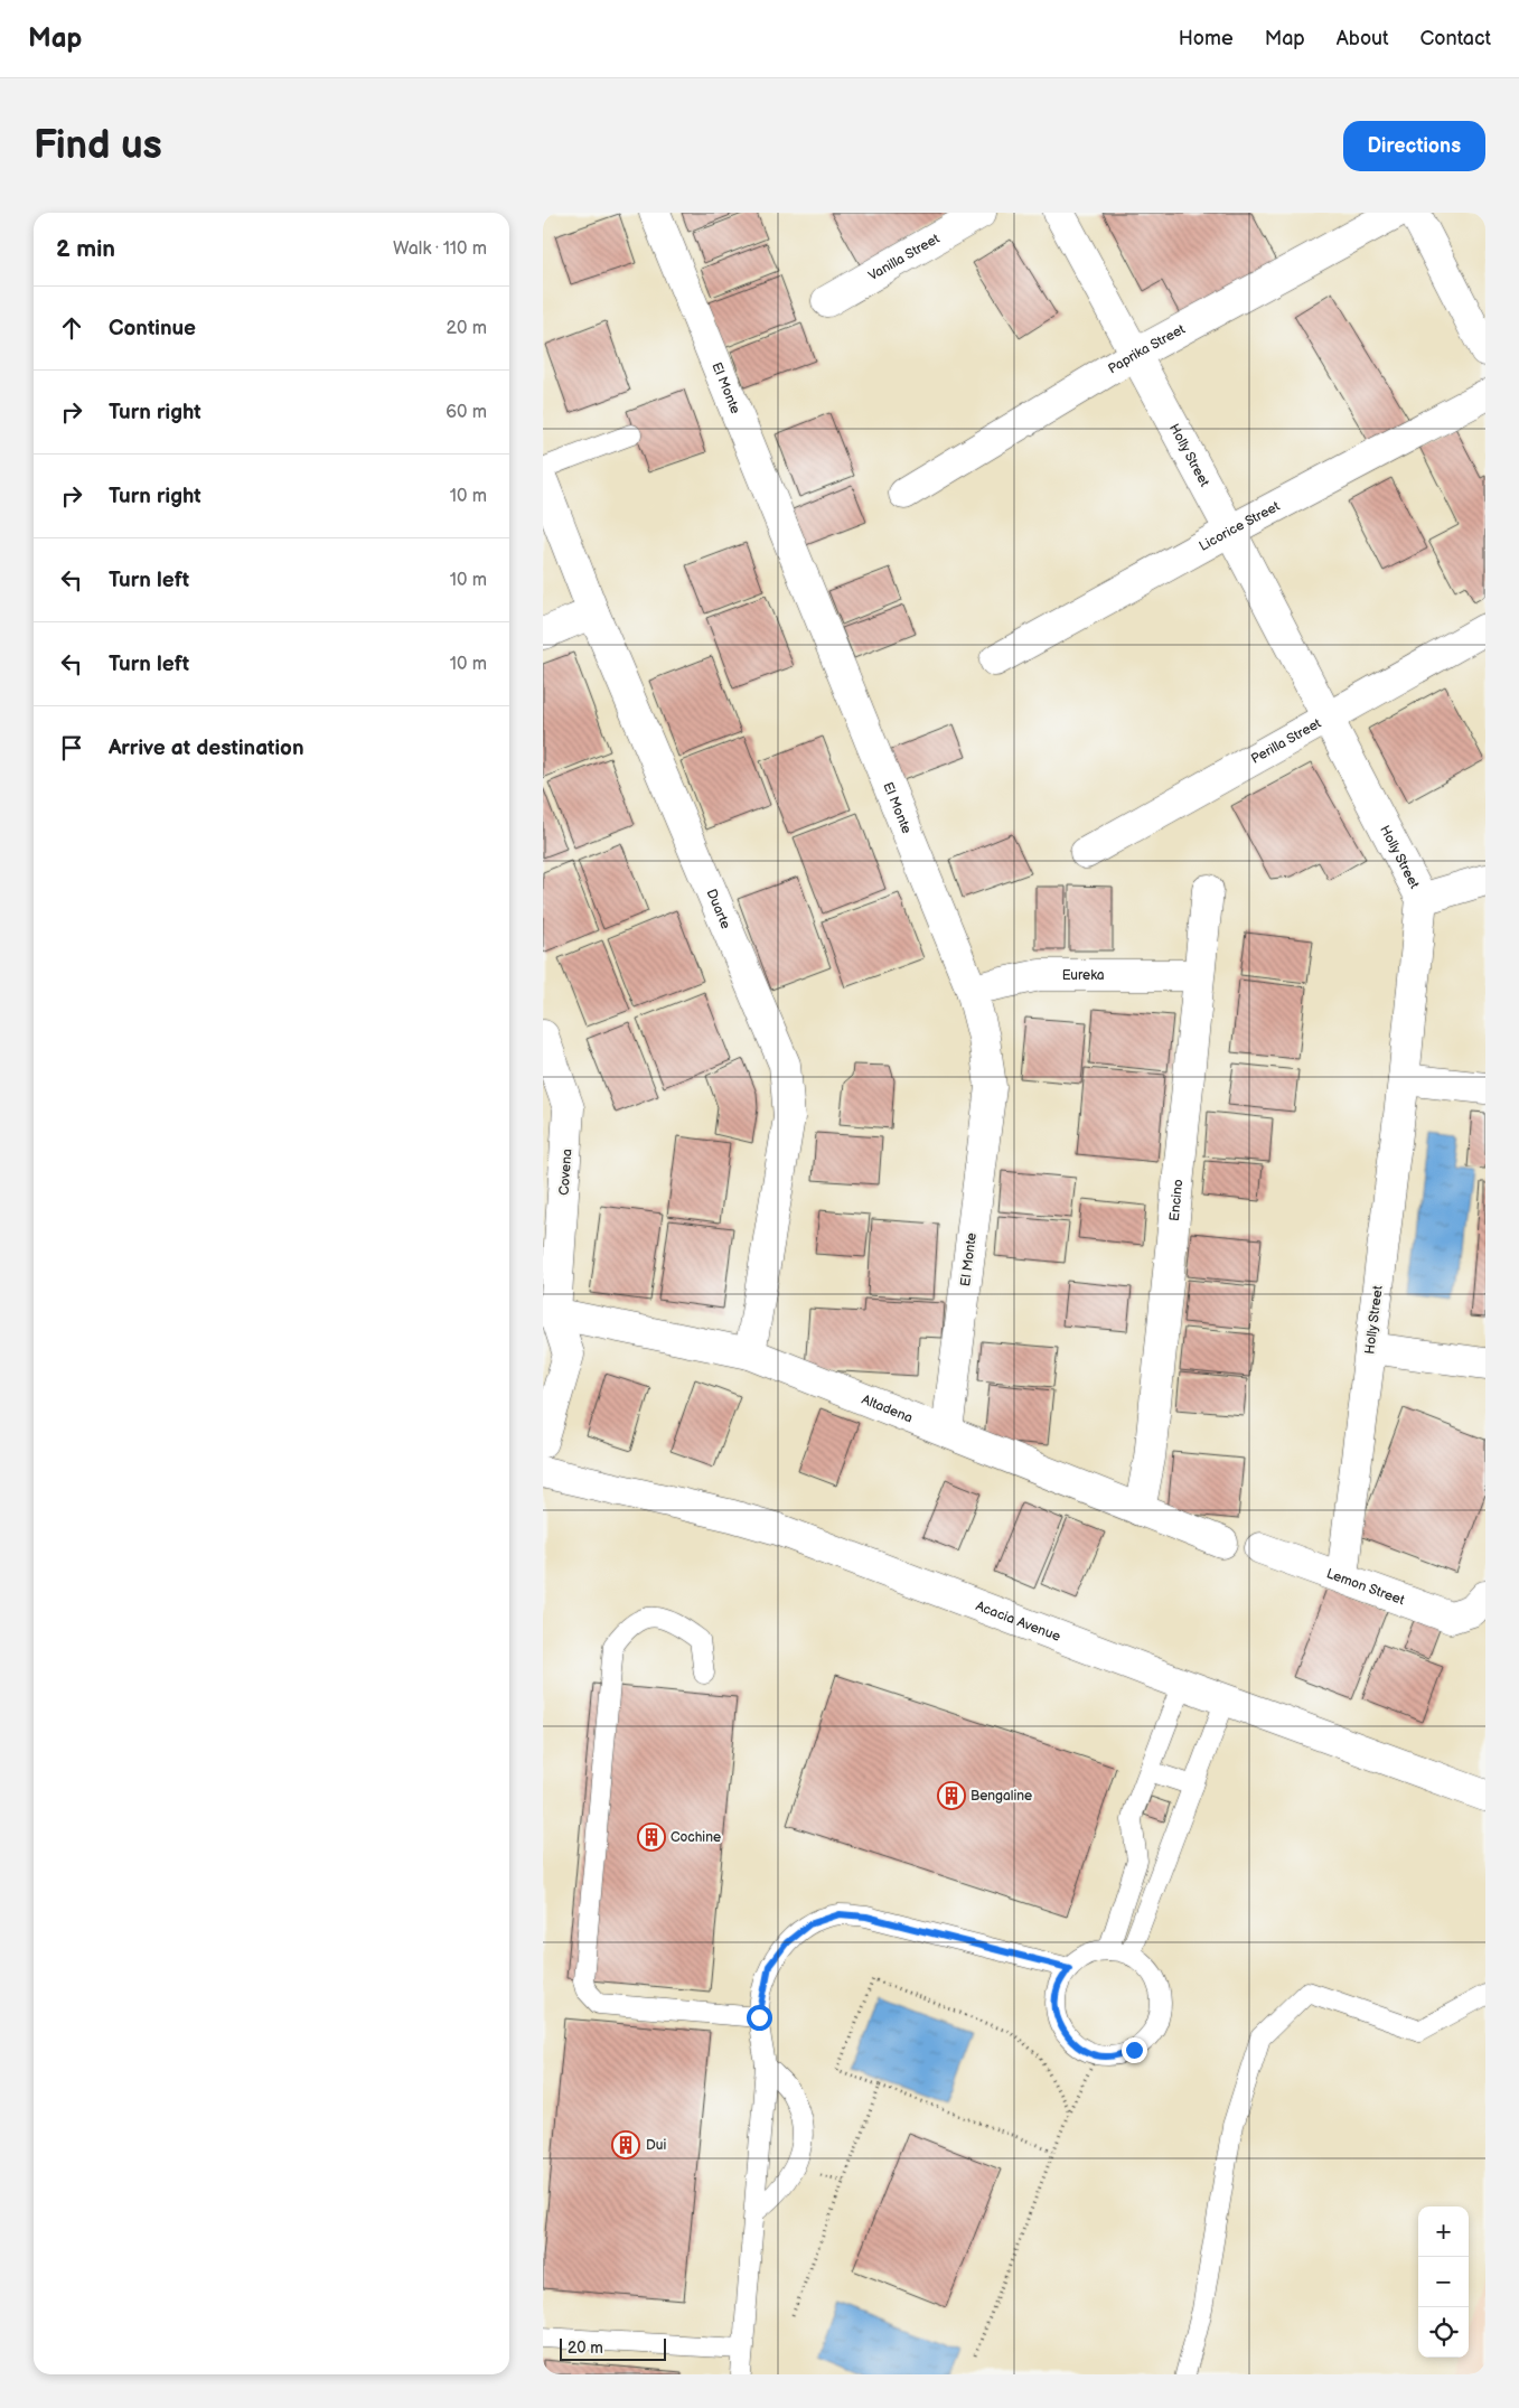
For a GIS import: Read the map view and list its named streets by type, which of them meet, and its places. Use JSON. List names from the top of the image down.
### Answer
{
  "streets": {
    "street": [
      "Vanilla Street",
      "Paprika Street",
      "El Monte",
      "Holly Street",
      "Licorice Street",
      "Perilla Street",
      "Duarte",
      "Eureka",
      "Covena",
      "Encino",
      "Altadena",
      "Lemon Street",
      "Acacia Avenue"
    ]
  },
  "crossings": [
    ["Paprika Street", "Holly Street"],
    ["El Monte", "Eureka"],
    ["El Monte", "Altadena"],
    ["Holly Street", "Licorice Street"],
    ["Holly Street", "Perilla Street"],
    ["Holly Street", "Lemon Street"],
    ["Duarte", "Altadena"],
    ["Eureka", "Encino"],
    ["Covena", "Altadena"],
    ["Encino", "Altadena"]
  ],
  "places": {
    "building": ["Bengaline", "Cochine", "Dui"]
  },
  "scale_bar": "20 m",
  "page": {
    "header": "Map",
    "nav": [
      "Home",
      "Map",
      "About",
      "Contact"
    ],
    "buttons": "Directions",
    "title": "Find us",
    "heading": ["2 min", "Walk · 110 m"],
    "list": [
      ["Continue", "20 m"],
      ["Turn right", "60 m"],
      ["Turn right", "10 m"],
      ["Turn left", "10 m"],
      ["Turn left", "10 m"],
      "Arrive at destination"
    ],
    "map_buttons": ["+", "−"],
    "scale": "20 m"
  }
}
